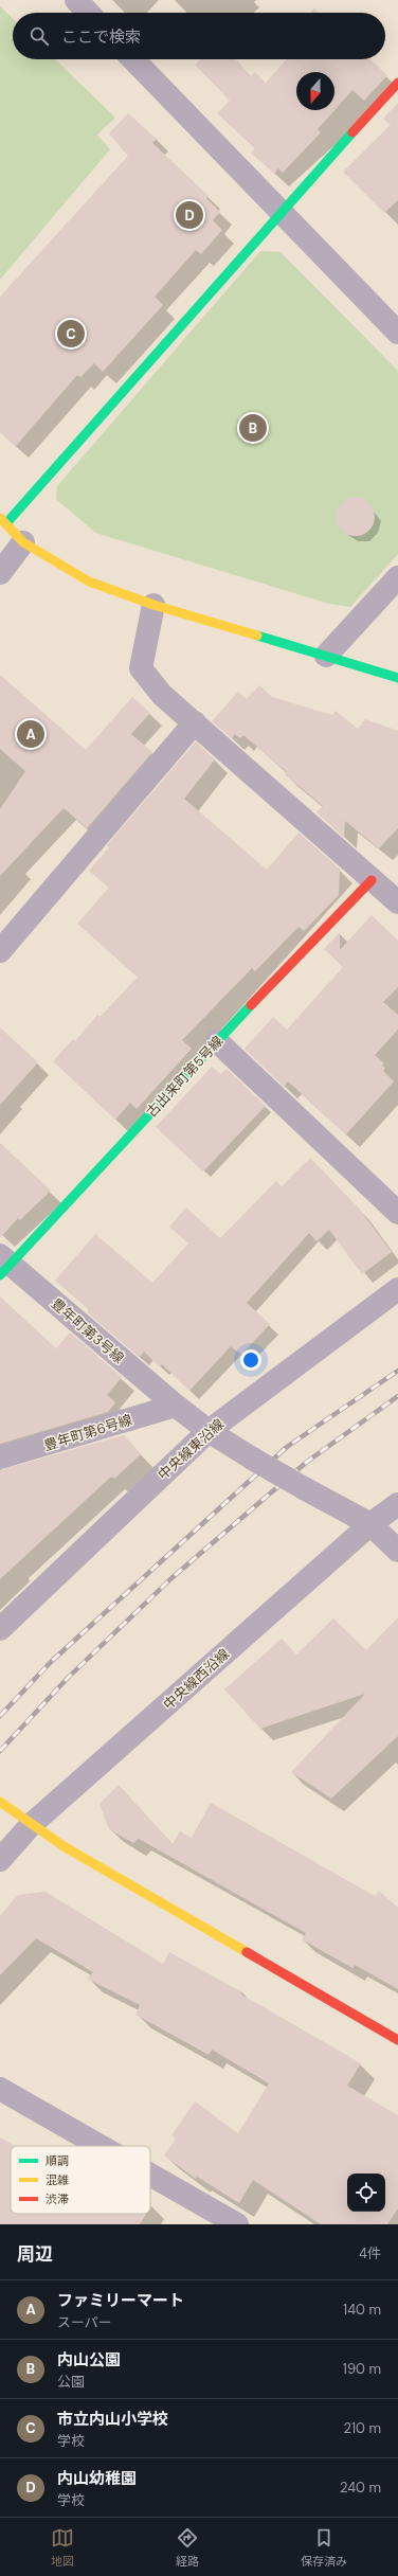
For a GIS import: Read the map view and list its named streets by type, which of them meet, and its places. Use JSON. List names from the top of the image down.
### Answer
{
  "streets": {
    "street": [
      "古出来町第5号線",
      "豊年町第3号線",
      "豊年町第6号線",
      "中央線東沿線",
      "中央線西沿線"
    ]
  },
  "crossings": [
    ["古出来町第5号線", "豊年町第3号線"],
    ["豊年町第3号線", "豊年町第6号線"],
    ["豊年町第3号線", "中央線東沿線"],
    ["豊年町第3号線", "中央線西沿線"]
  ],
  "legend": ["順調", "混雑", "渋滞"],
  "north": "bottom",
  "page": {
    "search": "ここで検索",
    "pins": [
      "D",
      "C",
      "B",
      "A"
    ],
    "heading": ["周辺", "4件"],
    "list": [
      {
        "mark": "A",
        "name": "ファミリーマート",
        "note": "スーパー",
        "value": "140 m"
      },
      {
        "mark": "B",
        "name": "内山公園",
        "note": "公園",
        "value": "190 m"
      },
      {
        "mark": "C",
        "name": "市立内山小学校",
        "note": "学校",
        "value": "210 m"
      },
      {
        "mark": "D",
        "name": "内山幼稚園",
        "note": "学校",
        "value": "240 m"
      }
    ],
    "nav": ["地図", "経路", "保存済み"]
  }
}
